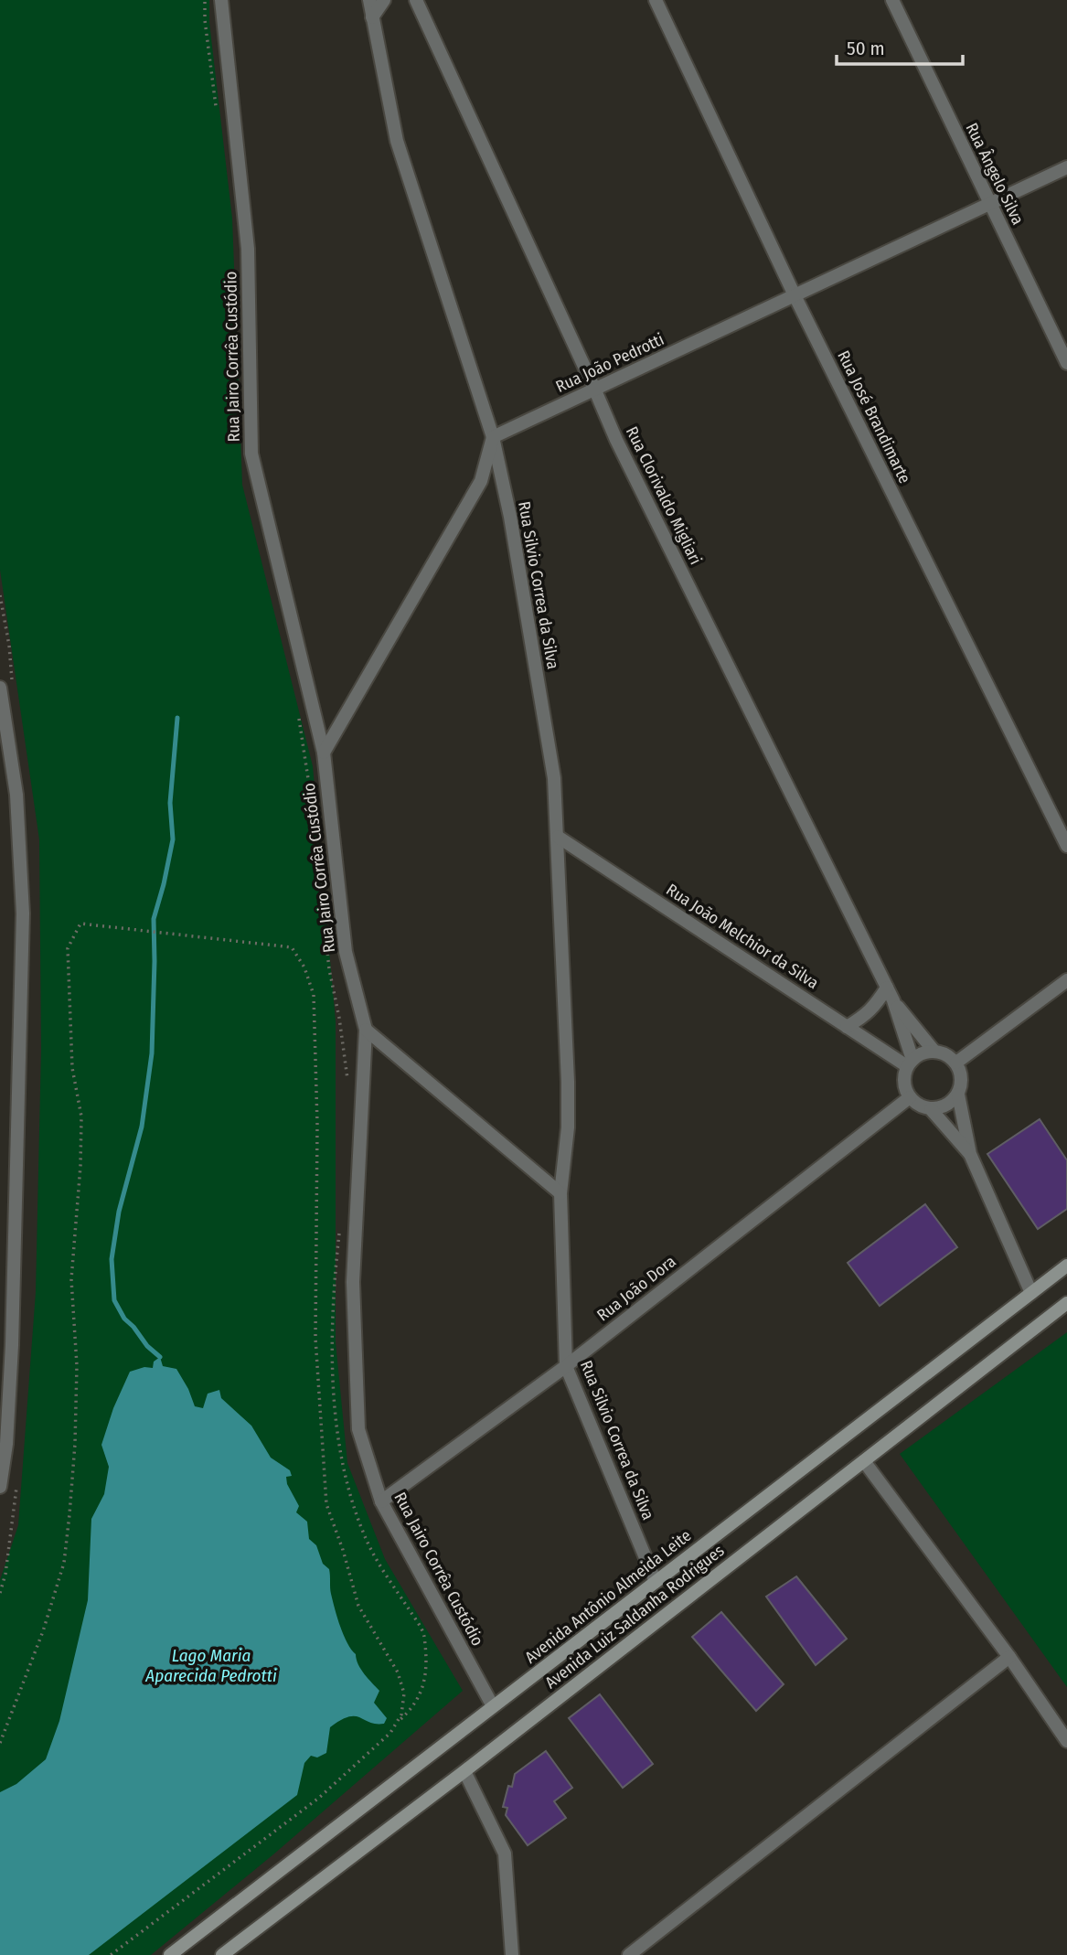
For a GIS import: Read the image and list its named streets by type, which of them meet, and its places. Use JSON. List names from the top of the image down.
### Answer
{
  "streets": {
    "main road": ["Avenida Antônio Almeida Leite", "Avenida Luiz Saldanha Rodrigues"],
    "street": [
      "Rua Ângelo Silva",
      "Rua Jairo Corrêa Custódio",
      "Rua João Pedrotti",
      "Rua José Brandimarte",
      "Rua Clorivaldo Migliari",
      "Rua Silvio Correa da Silva",
      "Rua João Melchior da Silva",
      "Rua João Dora"
    ]
  },
  "crossings": [
    ["Rua Ângelo Silva", "Rua João Pedrotti"],
    ["Rua Jairo Corrêa Custódio", "Rua João Dora"],
    ["Rua Jairo Corrêa Custódio", "Avenida Antônio Almeida Leite"],
    ["Rua João Pedrotti", "Rua José Brandimarte"],
    ["Rua João Pedrotti", "Rua Clorivaldo Migliari"],
    ["Rua João Pedrotti", "Rua Silvio Correa da Silva"],
    ["Rua Clorivaldo Migliari", "Rua João Melchior da Silva"],
    ["Rua Clorivaldo Migliari", "Rua João Dora"],
    ["Rua Silvio Correa da Silva", "Rua João Melchior da Silva"],
    ["Rua Silvio Correa da Silva", "Rua João Dora"],
    ["Rua Silvio Correa da Silva", "Avenida Antônio Almeida Leite"],
    ["Rua João Melchior da Silva", "Rua João Dora"]
  ],
  "water": ["Lago Maria Aparecida Pedrotti"],
  "scale_bar": "50 m"
}
